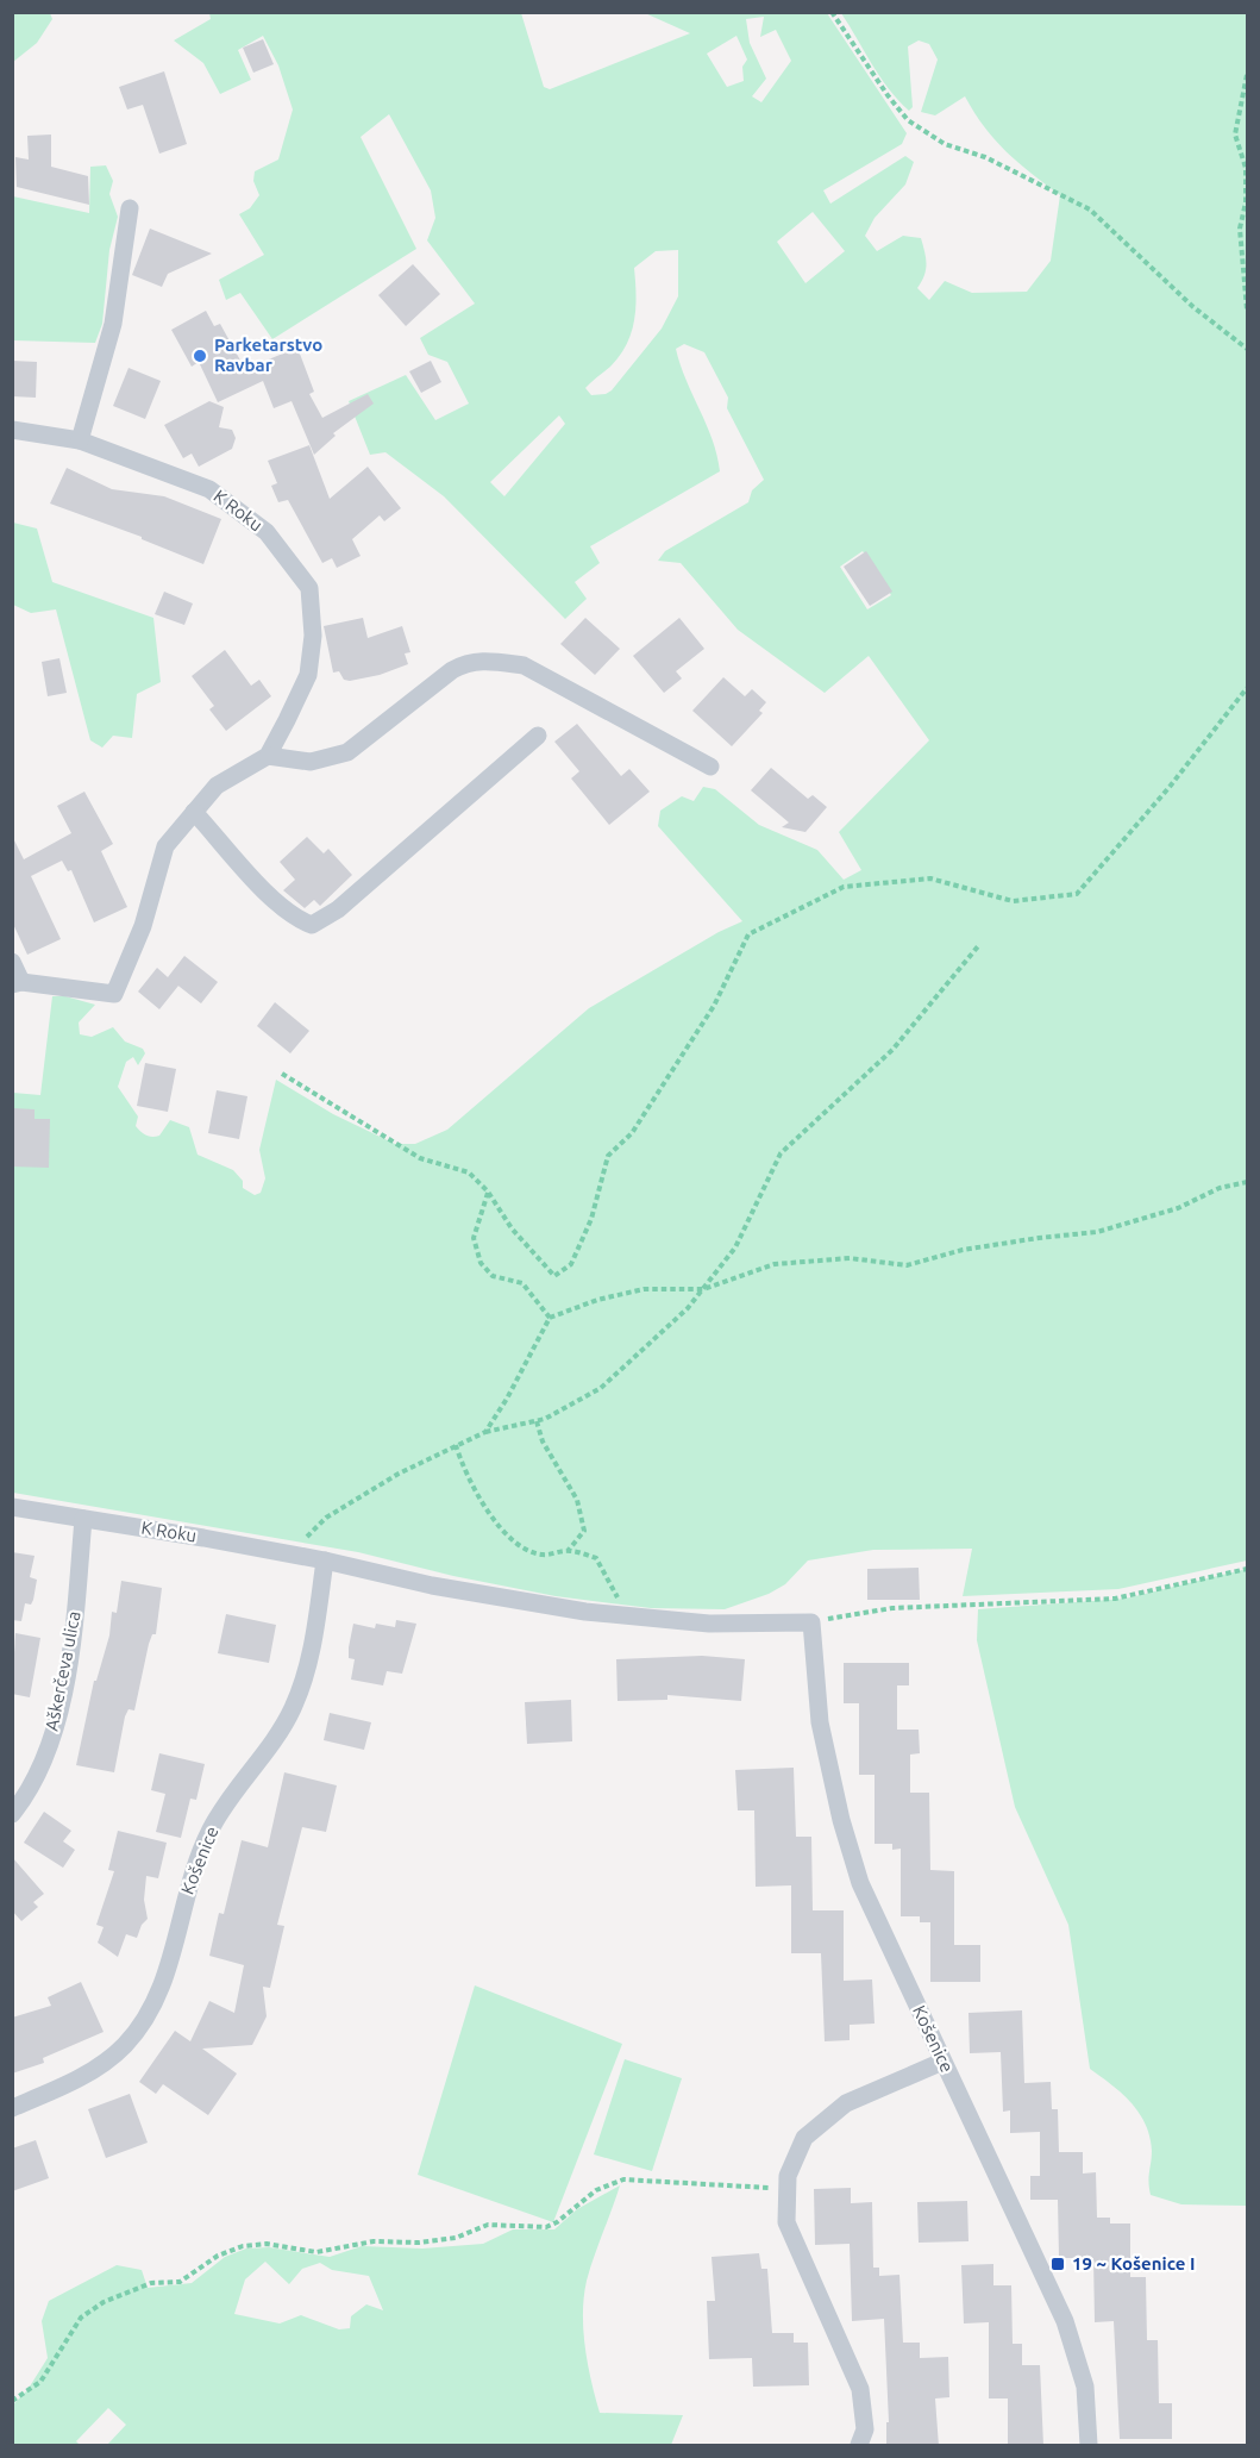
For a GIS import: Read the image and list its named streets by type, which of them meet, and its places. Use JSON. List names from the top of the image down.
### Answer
{
  "streets": {
    "street": ["K Roku", "Aškerčeva ulica", "Košenice"]
  },
  "crossings": [
    ["K Roku", "Aškerčeva ulica"],
    ["K Roku", "Košenice"]
  ],
  "places": {
    "other": ["Parketarstvo Ravbar"],
    "transit": ["19 ~ Košenice I"]
  }
}
